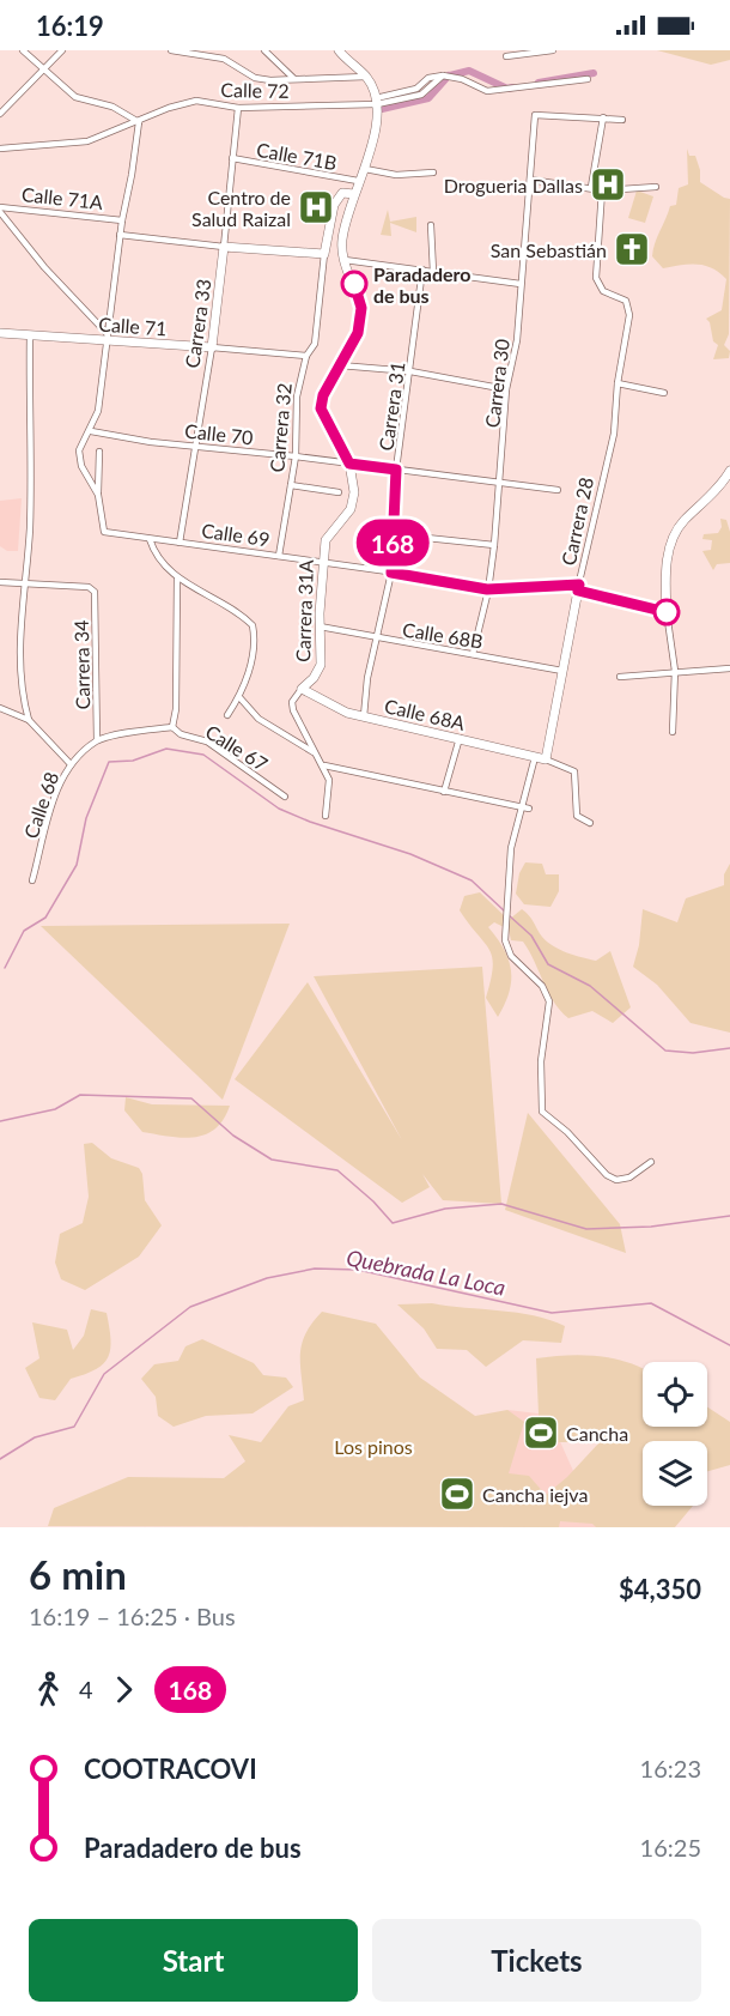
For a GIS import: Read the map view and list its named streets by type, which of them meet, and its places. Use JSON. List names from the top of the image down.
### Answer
{
  "streets": {
    "street": [
      "Calle 72",
      "Calle 71B",
      "Calle 71A",
      "Carrera 33",
      "Calle 71",
      "Carrera 30",
      "Carrera 31",
      "Carrera 32",
      "Calle 70",
      "Carrera 28",
      "Calle 69",
      "Carrera 31A",
      "Calle 68B",
      "Carrera 34",
      "Calle 68A",
      "Calle 67",
      "Calle 68"
    ]
  },
  "crossings": [
    ["Calle 72", "Carrera 33"],
    ["Calle 72", "Carrera 31A"],
    ["Calle 71B", "Carrera 33"],
    ["Calle 71B", "Carrera 31A"],
    ["Calle 71A", "Carrera 33"],
    ["Calle 71A", "Carrera 32"],
    ["Carrera 33", "Calle 71"],
    ["Carrera 33", "Calle 70"],
    ["Carrera 33", "Calle 69"],
    ["Calle 71", "Carrera 32"],
    ["Carrera 30", "Calle 70"],
    ["Carrera 30", "Calle 69"],
    ["Carrera 30", "Calle 68B"],
    ["Carrera 31", "Calle 70"],
    ["Carrera 31", "Calle 69"],
    ["Carrera 31", "Calle 68B"],
    ["Carrera 31", "Calle 68A"],
    ["Carrera 32", "Calle 70"],
    ["Carrera 32", "Calle 69"],
    ["Carrera 32", "Carrera 31A"],
    ["Calle 70", "Carrera 31A"],
    ["Carrera 28", "Calle 69"],
    ["Carrera 28", "Calle 68B"],
    ["Carrera 28", "Calle 68A"],
    ["Calle 69", "Carrera 31A"],
    ["Carrera 31A", "Calle 68B"],
    ["Carrera 31A", "Calle 68A"],
    ["Carrera 34", "Calle 68"]
  ],
  "water": ["Quebrada La Loca"],
  "parks": ["Los pinos"],
  "places": {
    "hospital": ["Drogueria Dallas", "Centro de Salud Raizal"],
    "church": ["San Sebastián"],
    "other": ["Paradadero de bus"],
    "sports": ["Cancha", "Cancha iejva"]
  },
  "lines": ["bus line 168"],
  "page": {
    "status": "16:19",
    "on_map": "168",
    "heading": ["6 min", "16:19 – 16:25 · Bus", "$4,350"],
    "legs": ["4", "168"],
    "list": [
      {
        "name": "COOTRACOVI",
        "value": "16:23"
      },
      {
        "name": "Paradadero de bus",
        "value": "16:25"
      }
    ],
    "buttons": ["Start", "Tickets"]
  }
}
